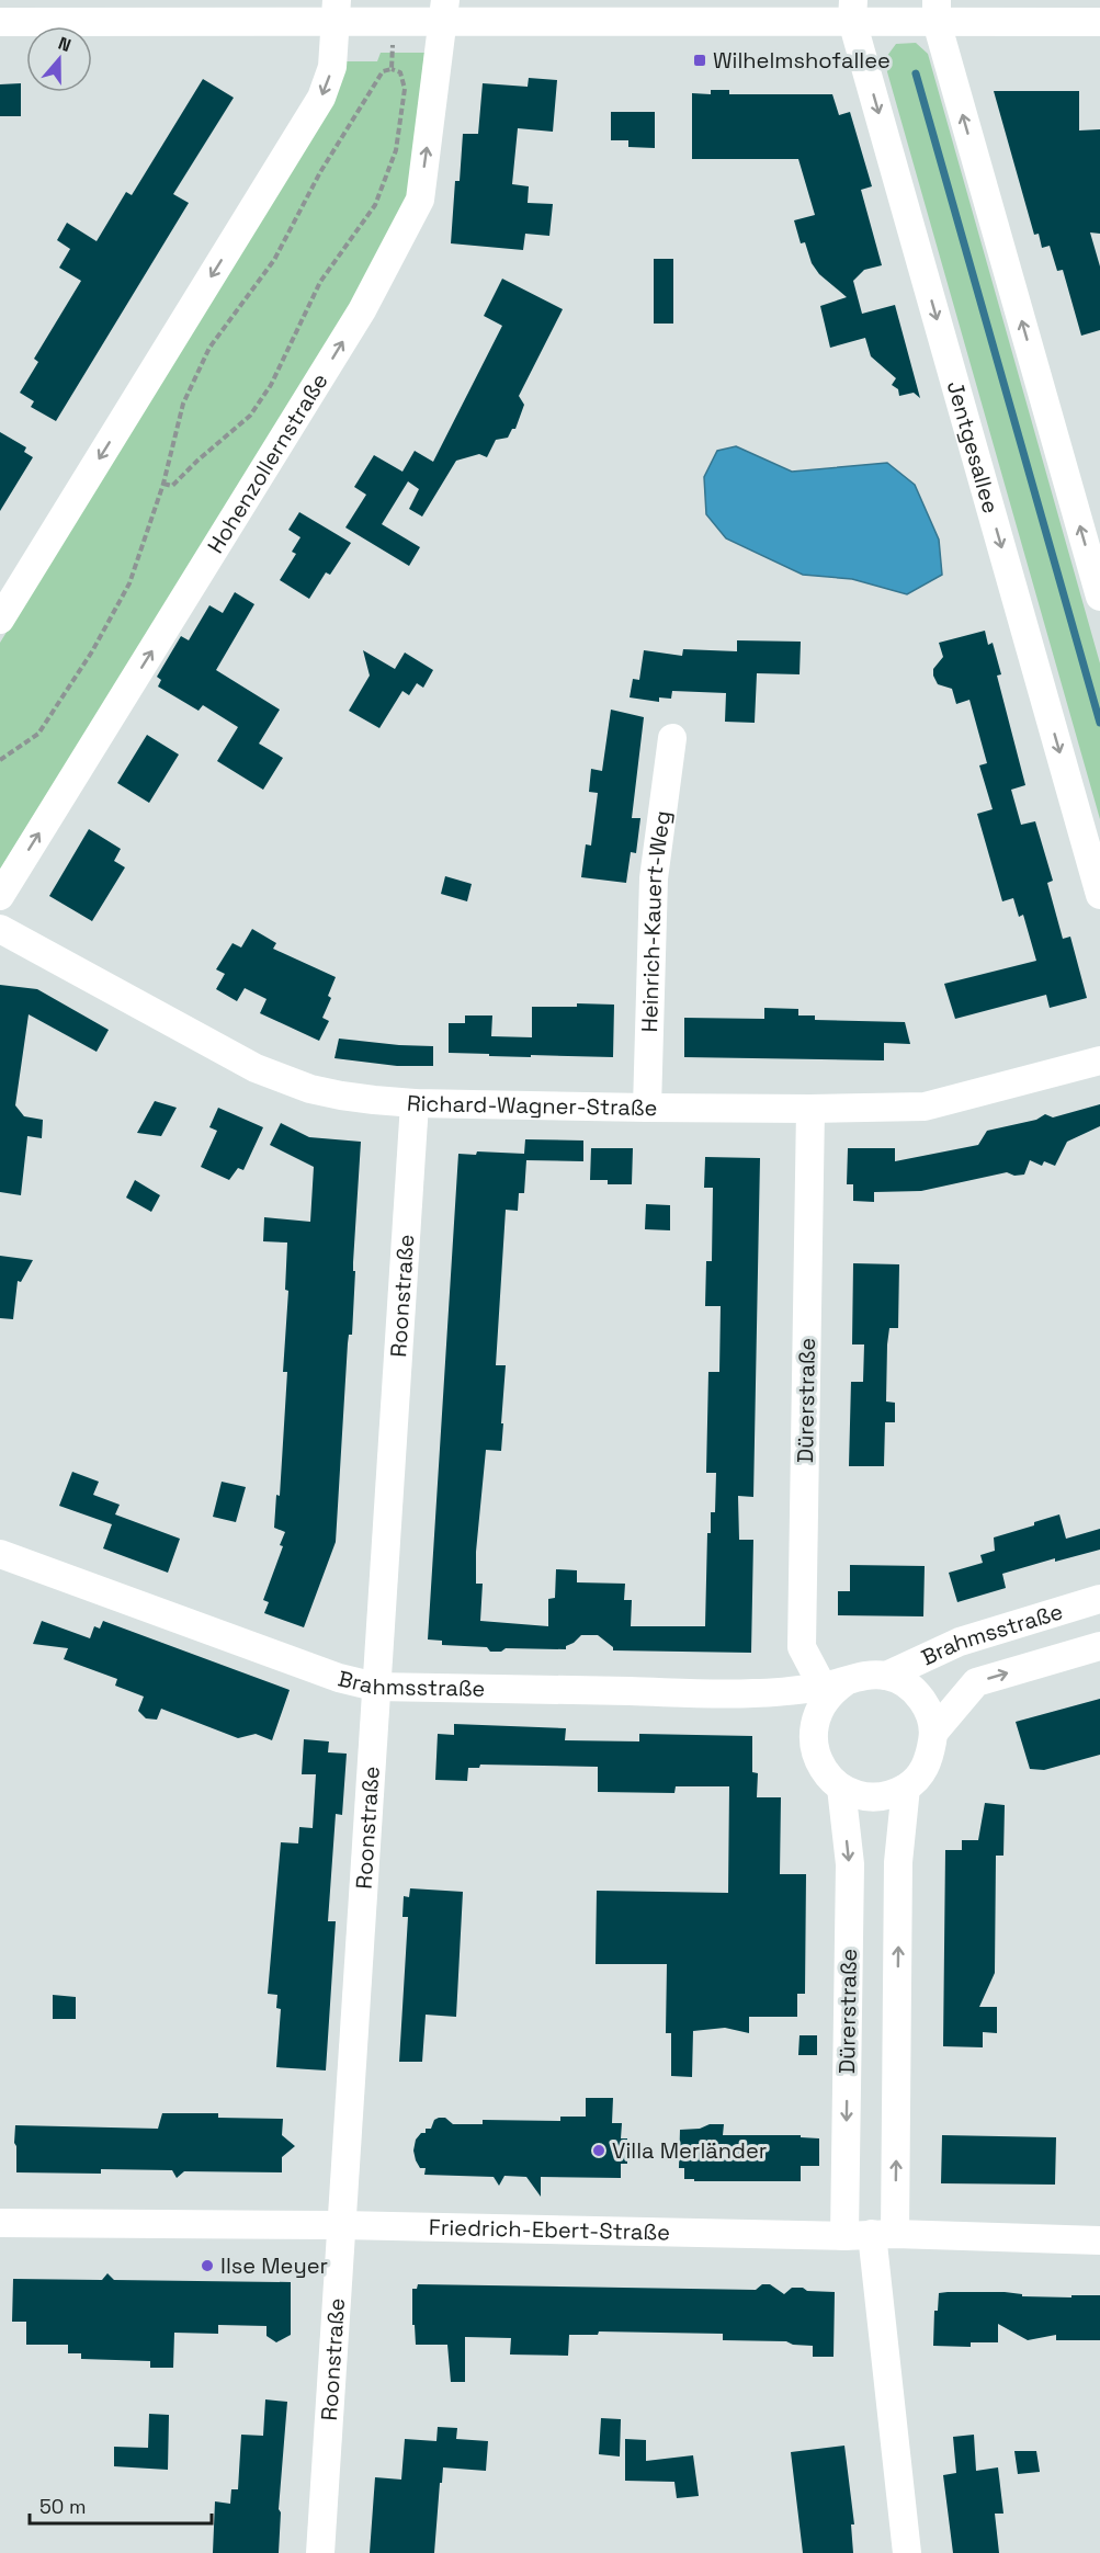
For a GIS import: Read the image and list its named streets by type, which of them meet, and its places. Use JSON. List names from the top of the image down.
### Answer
{
  "streets": {
    "street": [
      "Jentgesallee",
      "Hohenzollernstraße",
      "Heinrich-Kauert-Weg",
      "Richard-Wagner-Straße",
      "Roonstraße",
      "Dürerstraße",
      "Brahmsstraße",
      "Friedrich-Ebert-Straße"
    ]
  },
  "crossings": [
    ["Heinrich-Kauert-Weg", "Richard-Wagner-Straße"],
    ["Richard-Wagner-Straße", "Roonstraße"],
    ["Richard-Wagner-Straße", "Dürerstraße"],
    ["Roonstraße", "Brahmsstraße"],
    ["Roonstraße", "Friedrich-Ebert-Straße"],
    ["Dürerstraße", "Brahmsstraße"],
    ["Dürerstraße", "Friedrich-Ebert-Straße"]
  ],
  "places": {
    "transit": ["Wilhelmshofallee"],
    "other": ["Villa Merländer", "Ilse Meyer"]
  },
  "scale_bar": "50 m",
  "north": "top"
}
